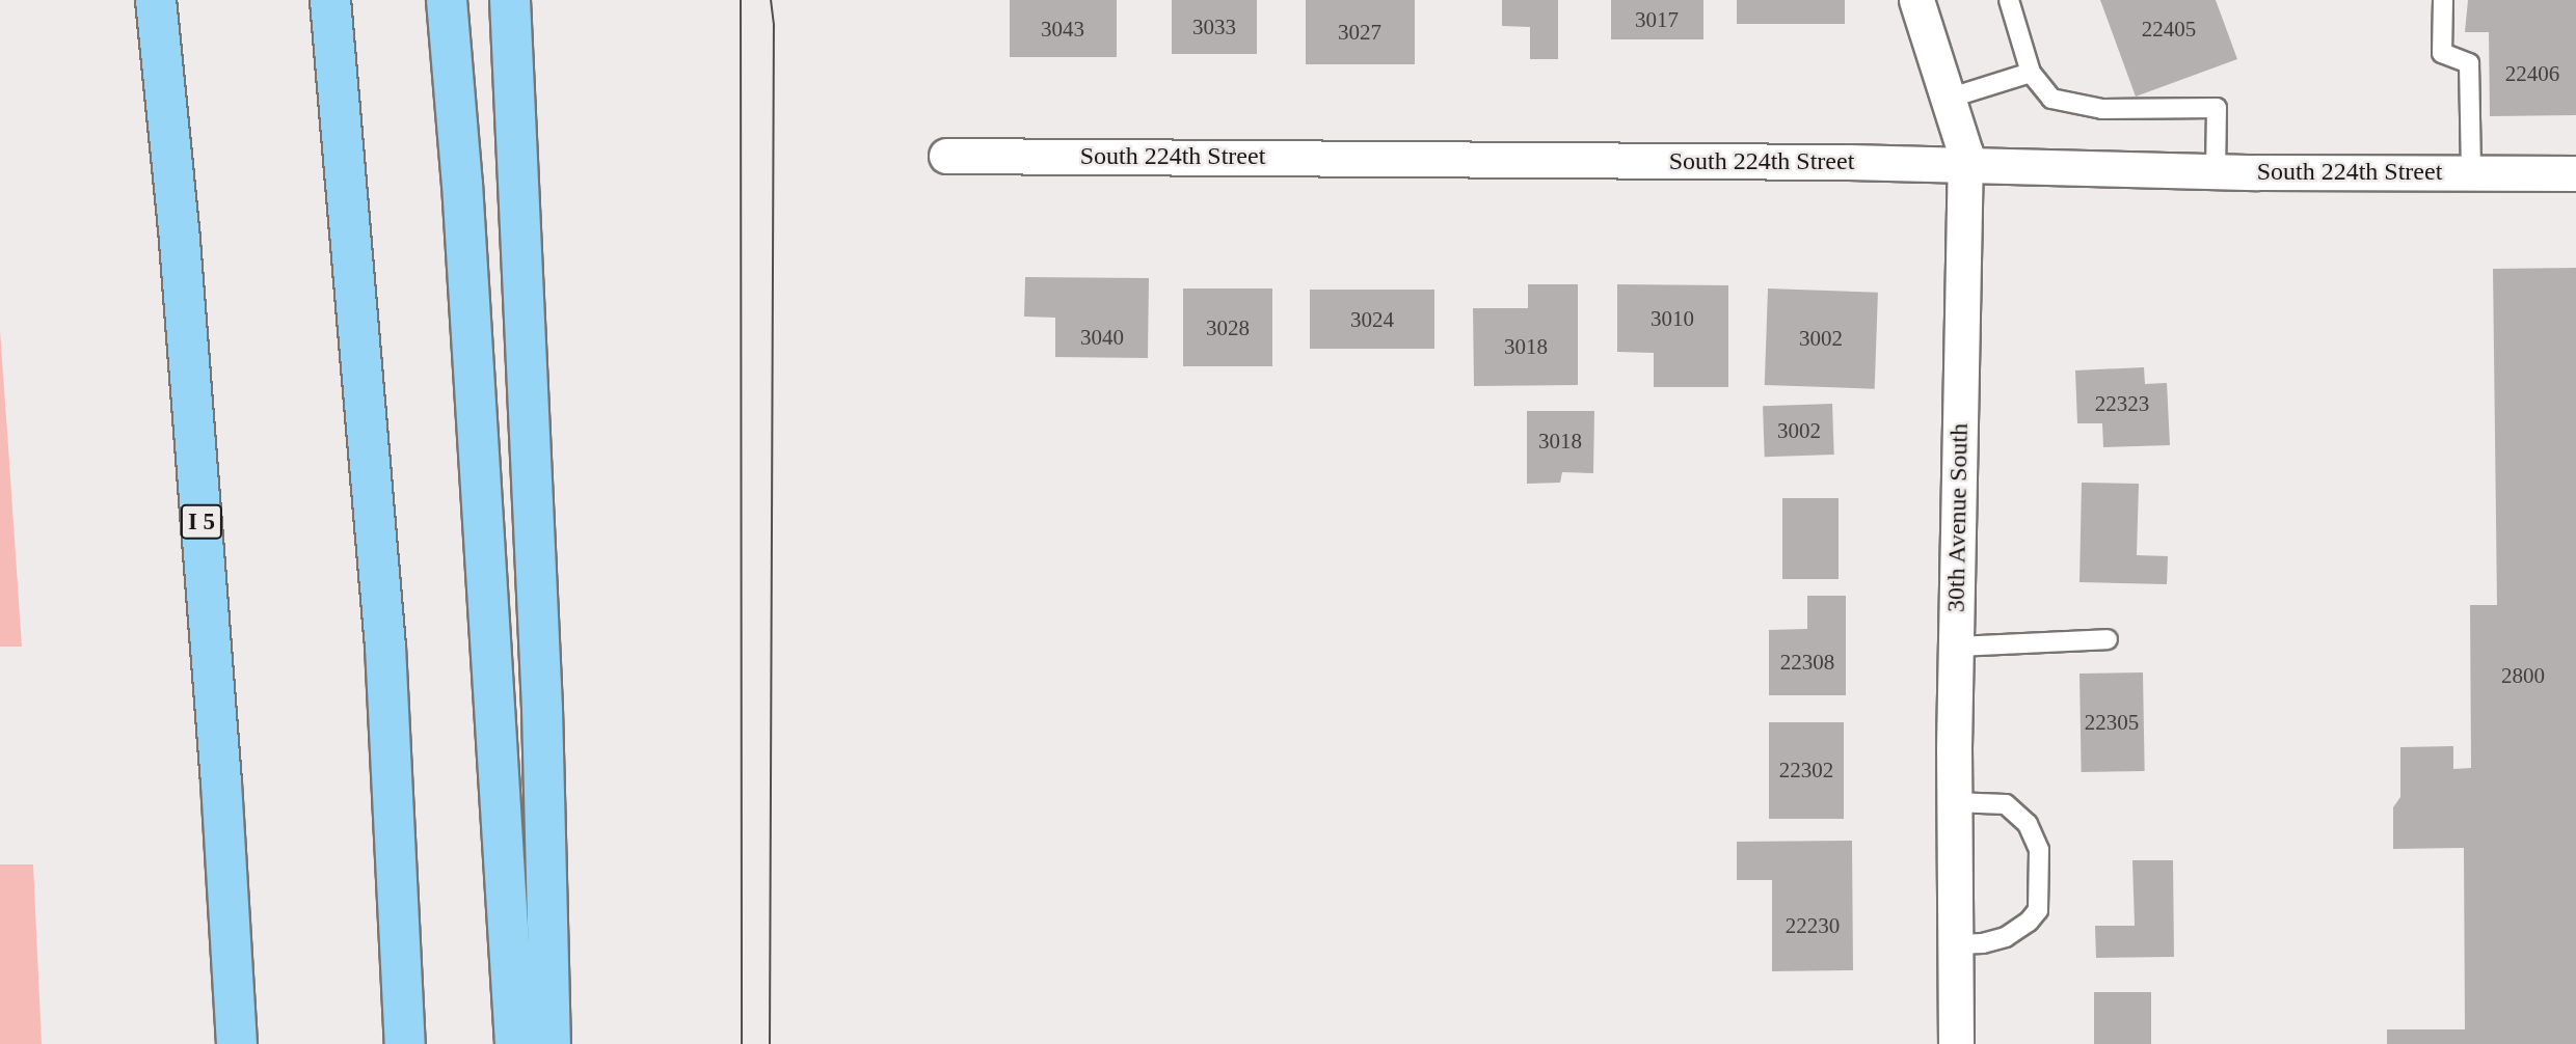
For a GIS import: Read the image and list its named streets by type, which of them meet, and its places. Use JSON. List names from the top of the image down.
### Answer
{
  "streets": {
    "highway": ["I 5"],
    "street": ["South 224th Street", "30th Avenue South"]
  },
  "crossings": [
    ["South 224th Street", "30th Avenue South"]
  ],
  "house_numbers": [
    "3017",
    "3033",
    "3043",
    "22405",
    "3027",
    "22406",
    "3010",
    "3024",
    "3028",
    "3040",
    "3002",
    "3018",
    "22323",
    "3002",
    "3018",
    "22308",
    "2800",
    "22305",
    "22302",
    "22230"
  ]
}
